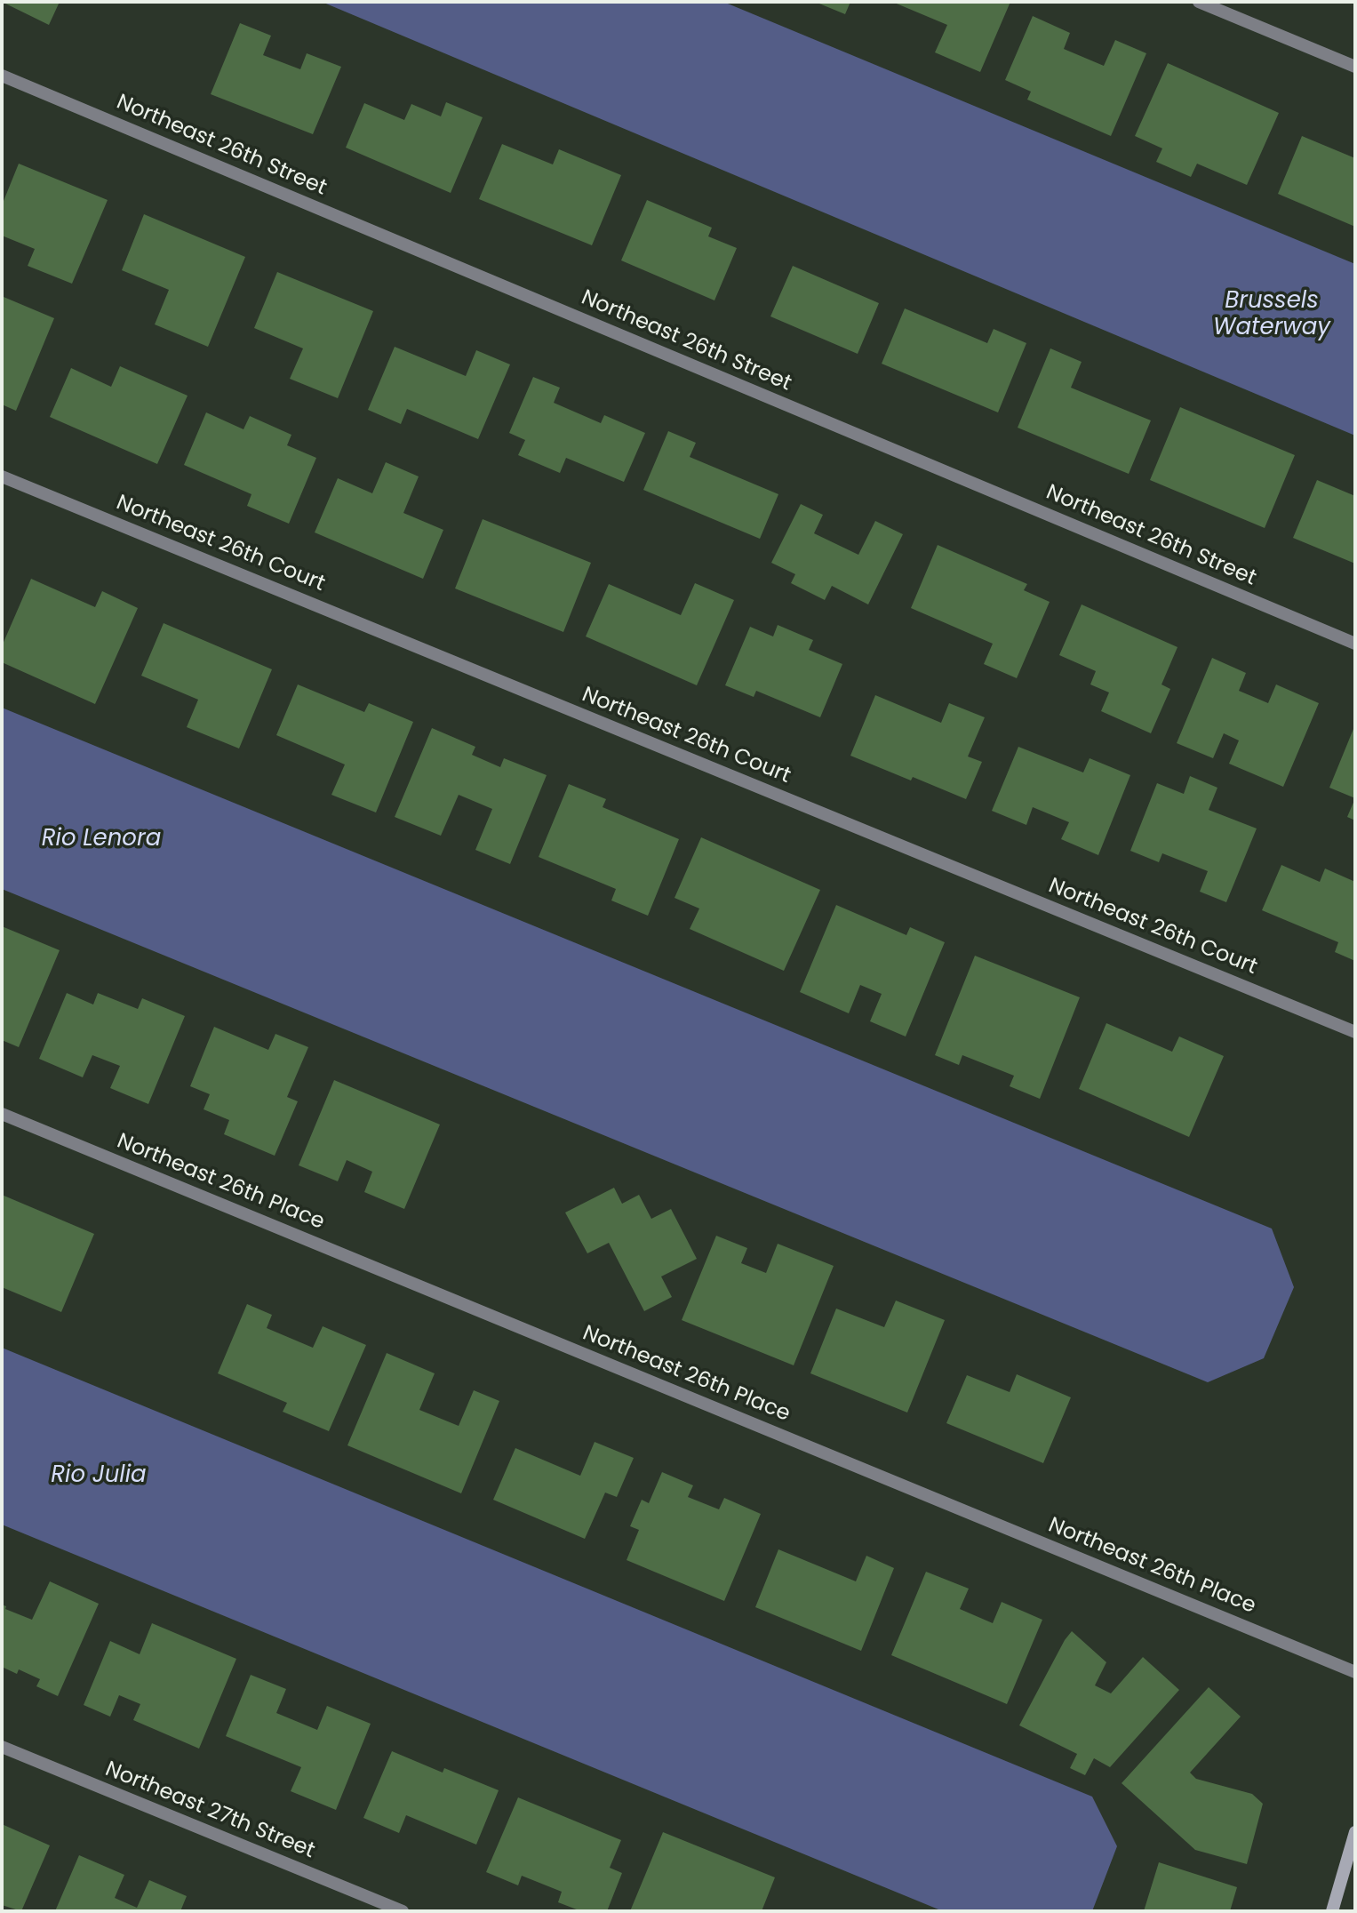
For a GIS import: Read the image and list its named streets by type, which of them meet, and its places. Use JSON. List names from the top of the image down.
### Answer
{
  "streets": {
    "street": [
      "Northeast 26th Street",
      "Northeast 26th Court",
      "Northeast 26th Place",
      "Northeast 27th Street"
    ]
  },
  "water": ["Brussels Waterway", "Rio Lenora", "Rio Julia"]
}
